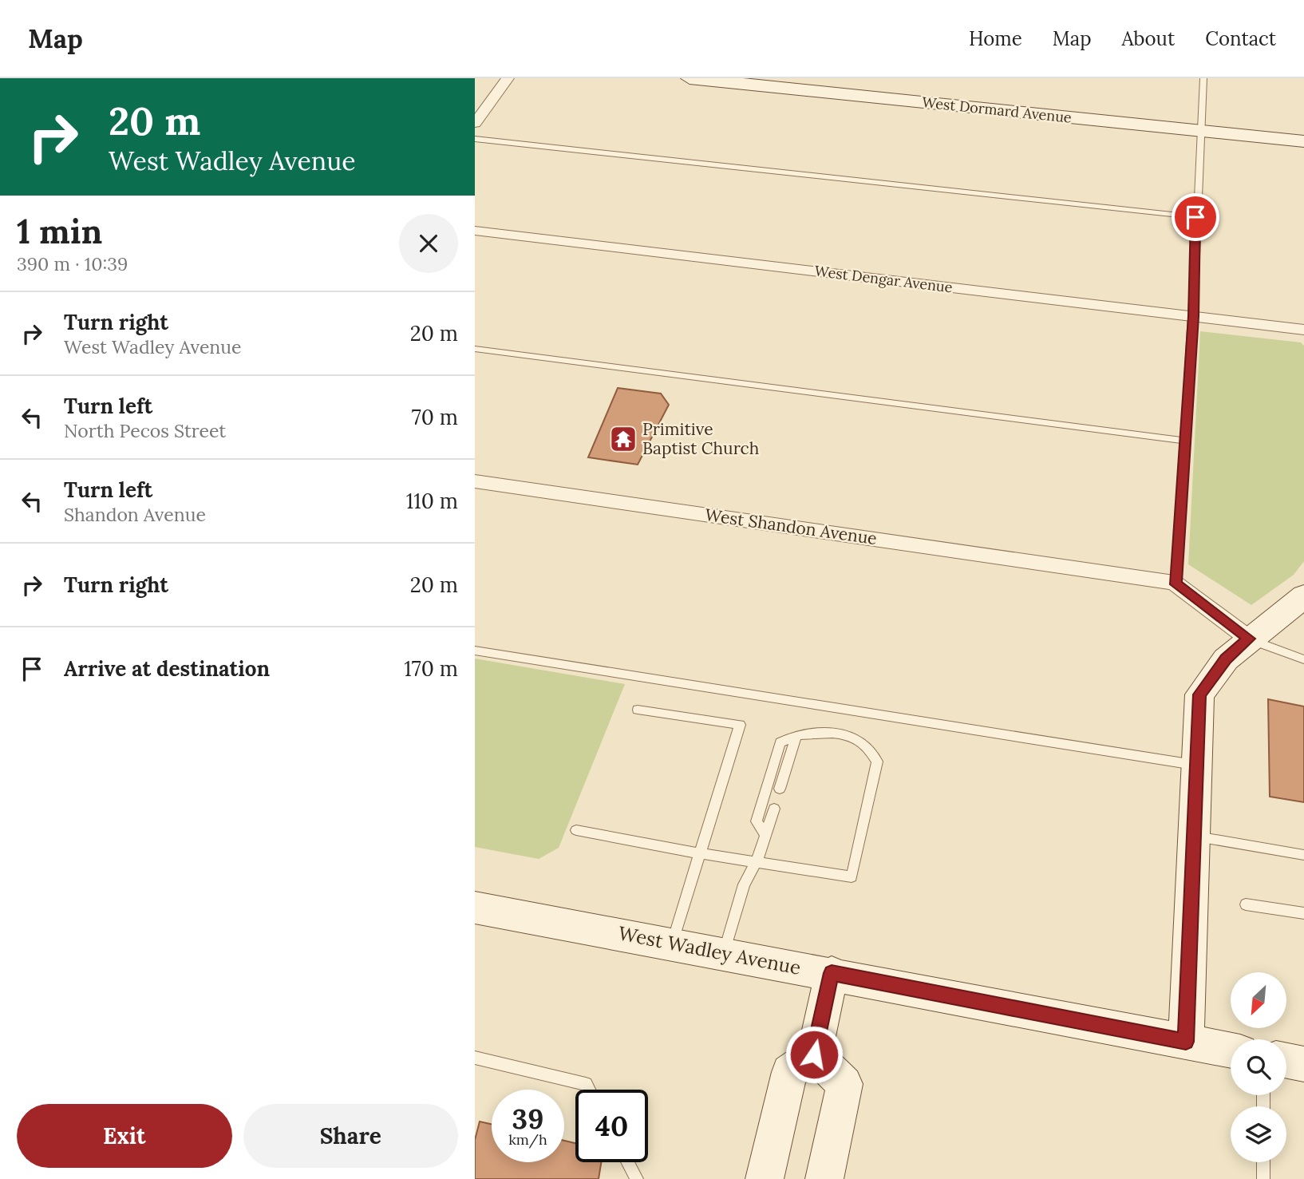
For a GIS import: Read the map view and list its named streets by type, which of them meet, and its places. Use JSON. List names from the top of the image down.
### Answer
{
  "streets": {
    "street": [
      "West Dormard Avenue",
      "West Dengar Avenue",
      "West Shandon Avenue",
      "West Wadley Avenue"
    ]
  },
  "places": {
    "temple": ["Primitive Baptist Church"]
  },
  "north": "bottom left",
  "page": {
    "header": "Map",
    "nav": [
      "Home",
      "Map",
      "About",
      "Contact"
    ],
    "turn": ["20 m", "West Wadley Avenue"],
    "heading": ["1 min", "390 m · 10:39"],
    "list": [
      {
        "name": "Turn right",
        "note": "West Wadley Avenue",
        "value": "20 m"
      },
      {
        "name": "Turn left",
        "note": "North Pecos Street",
        "value": "70 m"
      },
      {
        "name": "Turn left",
        "note": "Shandon Avenue",
        "value": "110 m"
      },
      {
        "name": "Turn right",
        "value": "20 m"
      },
      {
        "name": "Arrive at destination",
        "value": "170 m"
      }
    ],
    "speed": "39 km/h",
    "limit": "40",
    "buttons": ["Exit", "Share"]
  }
}
